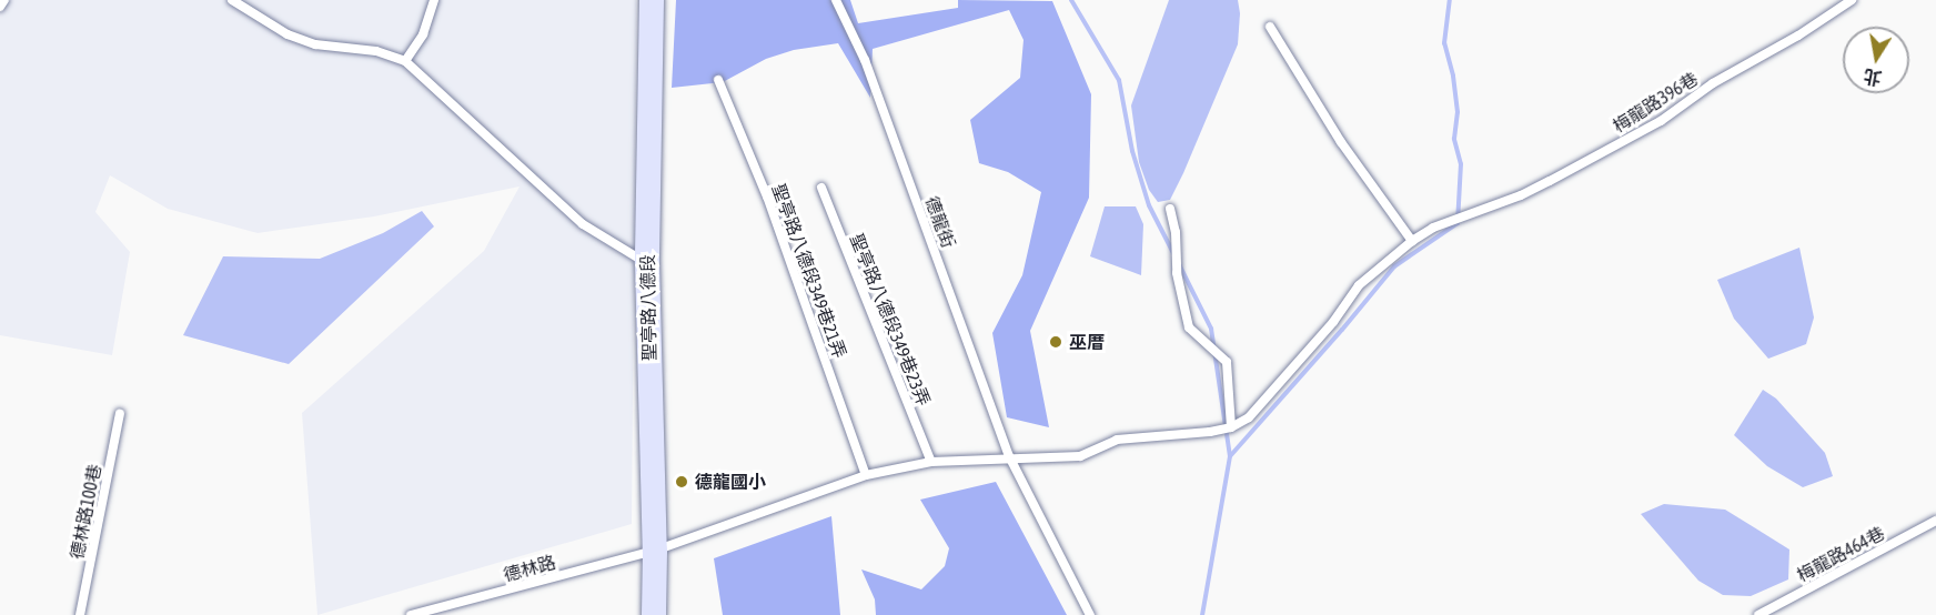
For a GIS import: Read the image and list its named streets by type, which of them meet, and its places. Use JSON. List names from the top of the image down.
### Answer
{
  "streets": {
    "street": ["聖亭路八德段"],
    "lane": [
      "梅龍路396巷",
      "德龍街",
      "聖亭路八德段349巷21弄",
      "聖亭路八德段349巷23弄",
      "德林路100巷",
      "梅龍路464巷",
      "德林路"
    ]
  },
  "crossings": [
    ["德龍街", "德林路"],
    ["聖亭路八德段349巷21弄", "德林路"],
    ["聖亭路八德段", "德林路"],
    ["聖亭路八德段349巷23弄", "德林路"]
  ],
  "places": ["巫厝", "德龍國小"],
  "north": "bottom"
}
